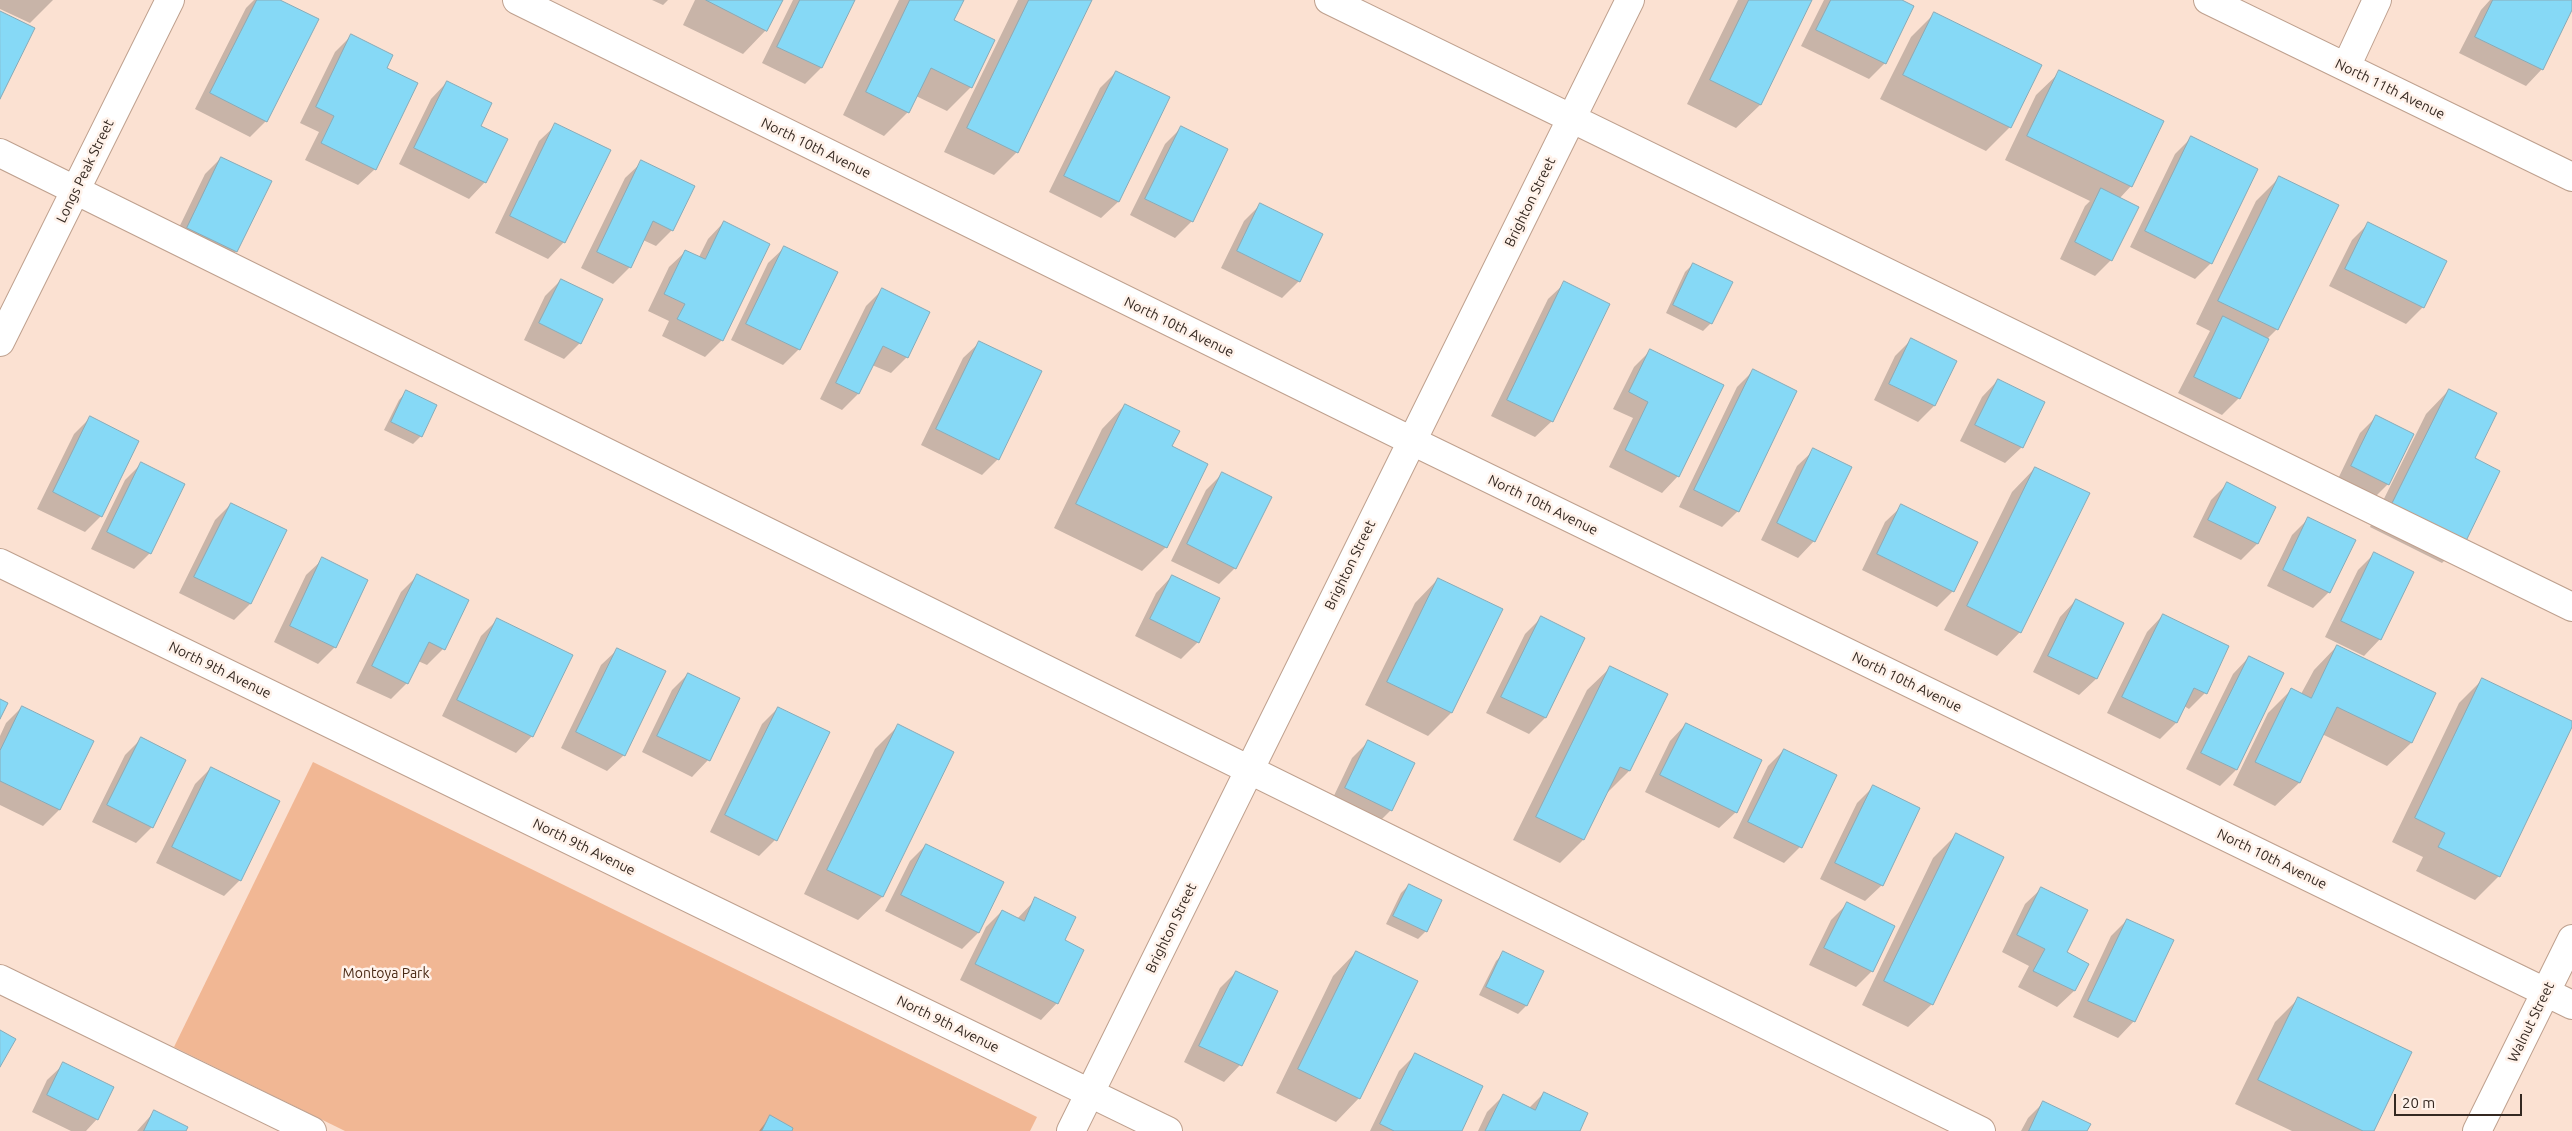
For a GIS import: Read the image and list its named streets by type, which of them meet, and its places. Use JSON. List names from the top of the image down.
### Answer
{
  "streets": {
    "street": [
      "North 11th Avenue",
      "North 10th Avenue",
      "Longs Peak Street",
      "Brighton Street",
      "North 9th Avenue",
      "Walnut Street"
    ]
  },
  "crossings": [
    ["North 10th Avenue", "Brighton Street"],
    ["North 10th Avenue", "Walnut Street"],
    ["Brighton Street", "North 9th Avenue"]
  ],
  "parks": ["Montoya Park"],
  "scale_bar": "20 m"
}
